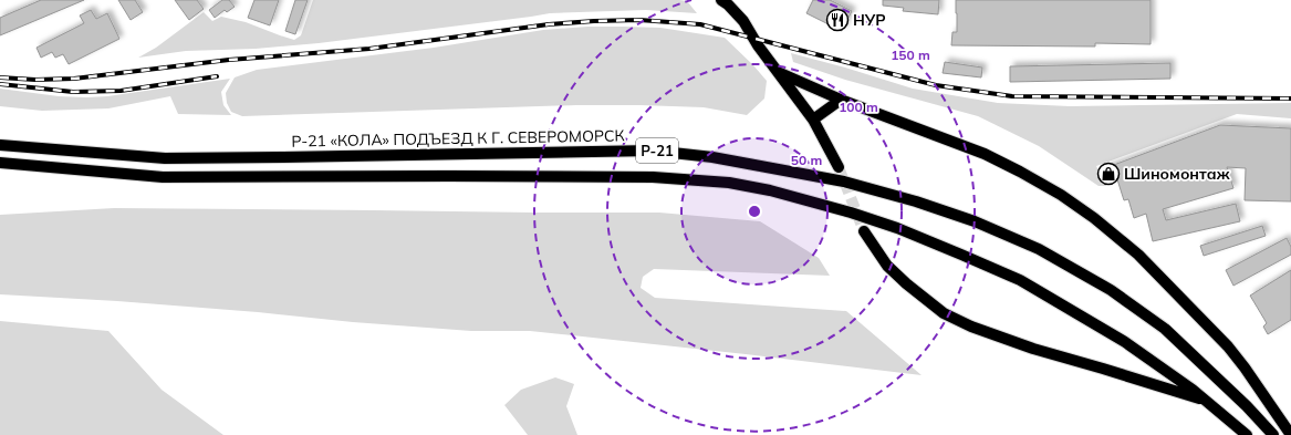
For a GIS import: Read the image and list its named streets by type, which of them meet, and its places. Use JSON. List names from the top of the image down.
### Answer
{
  "streets": {
    "main road": ["Р-21 «КОЛА» ПОДЪЕЗД К Г. СЕВЕРОМОРСК", "Р-21"]
  },
  "places": {
    "restaurant": ["НУР"],
    "shop": ["Шиномонтаж"]
  },
  "rings": ["150 m", "100 m", "50 m"]
}
